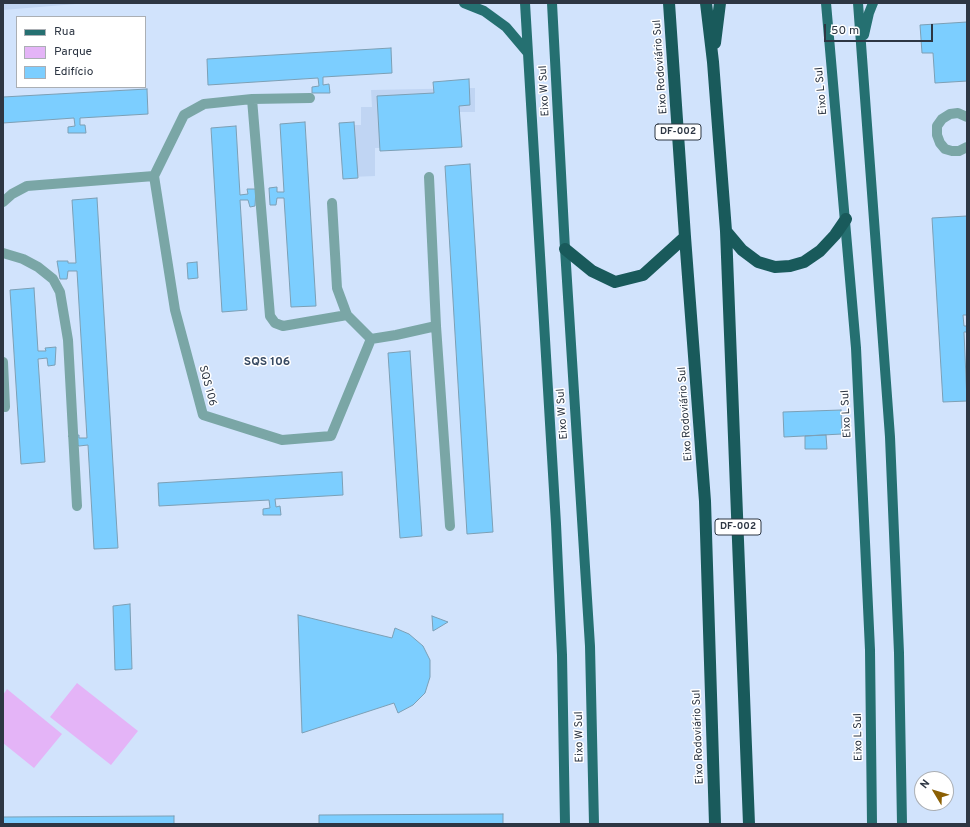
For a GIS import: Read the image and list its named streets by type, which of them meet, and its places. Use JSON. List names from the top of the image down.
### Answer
{
  "streets": {
    "highway": ["Eixo Rodoviário Sul", "DF-002"],
    "main road": ["Eixo W Sul", "Eixo L Sul"],
    "street": ["SQS 106"]
  },
  "districts": ["SQS 106"],
  "legend": ["Rua", "Parque", "Edifício"],
  "scale_bar": "50 m",
  "north": "top left"
}
